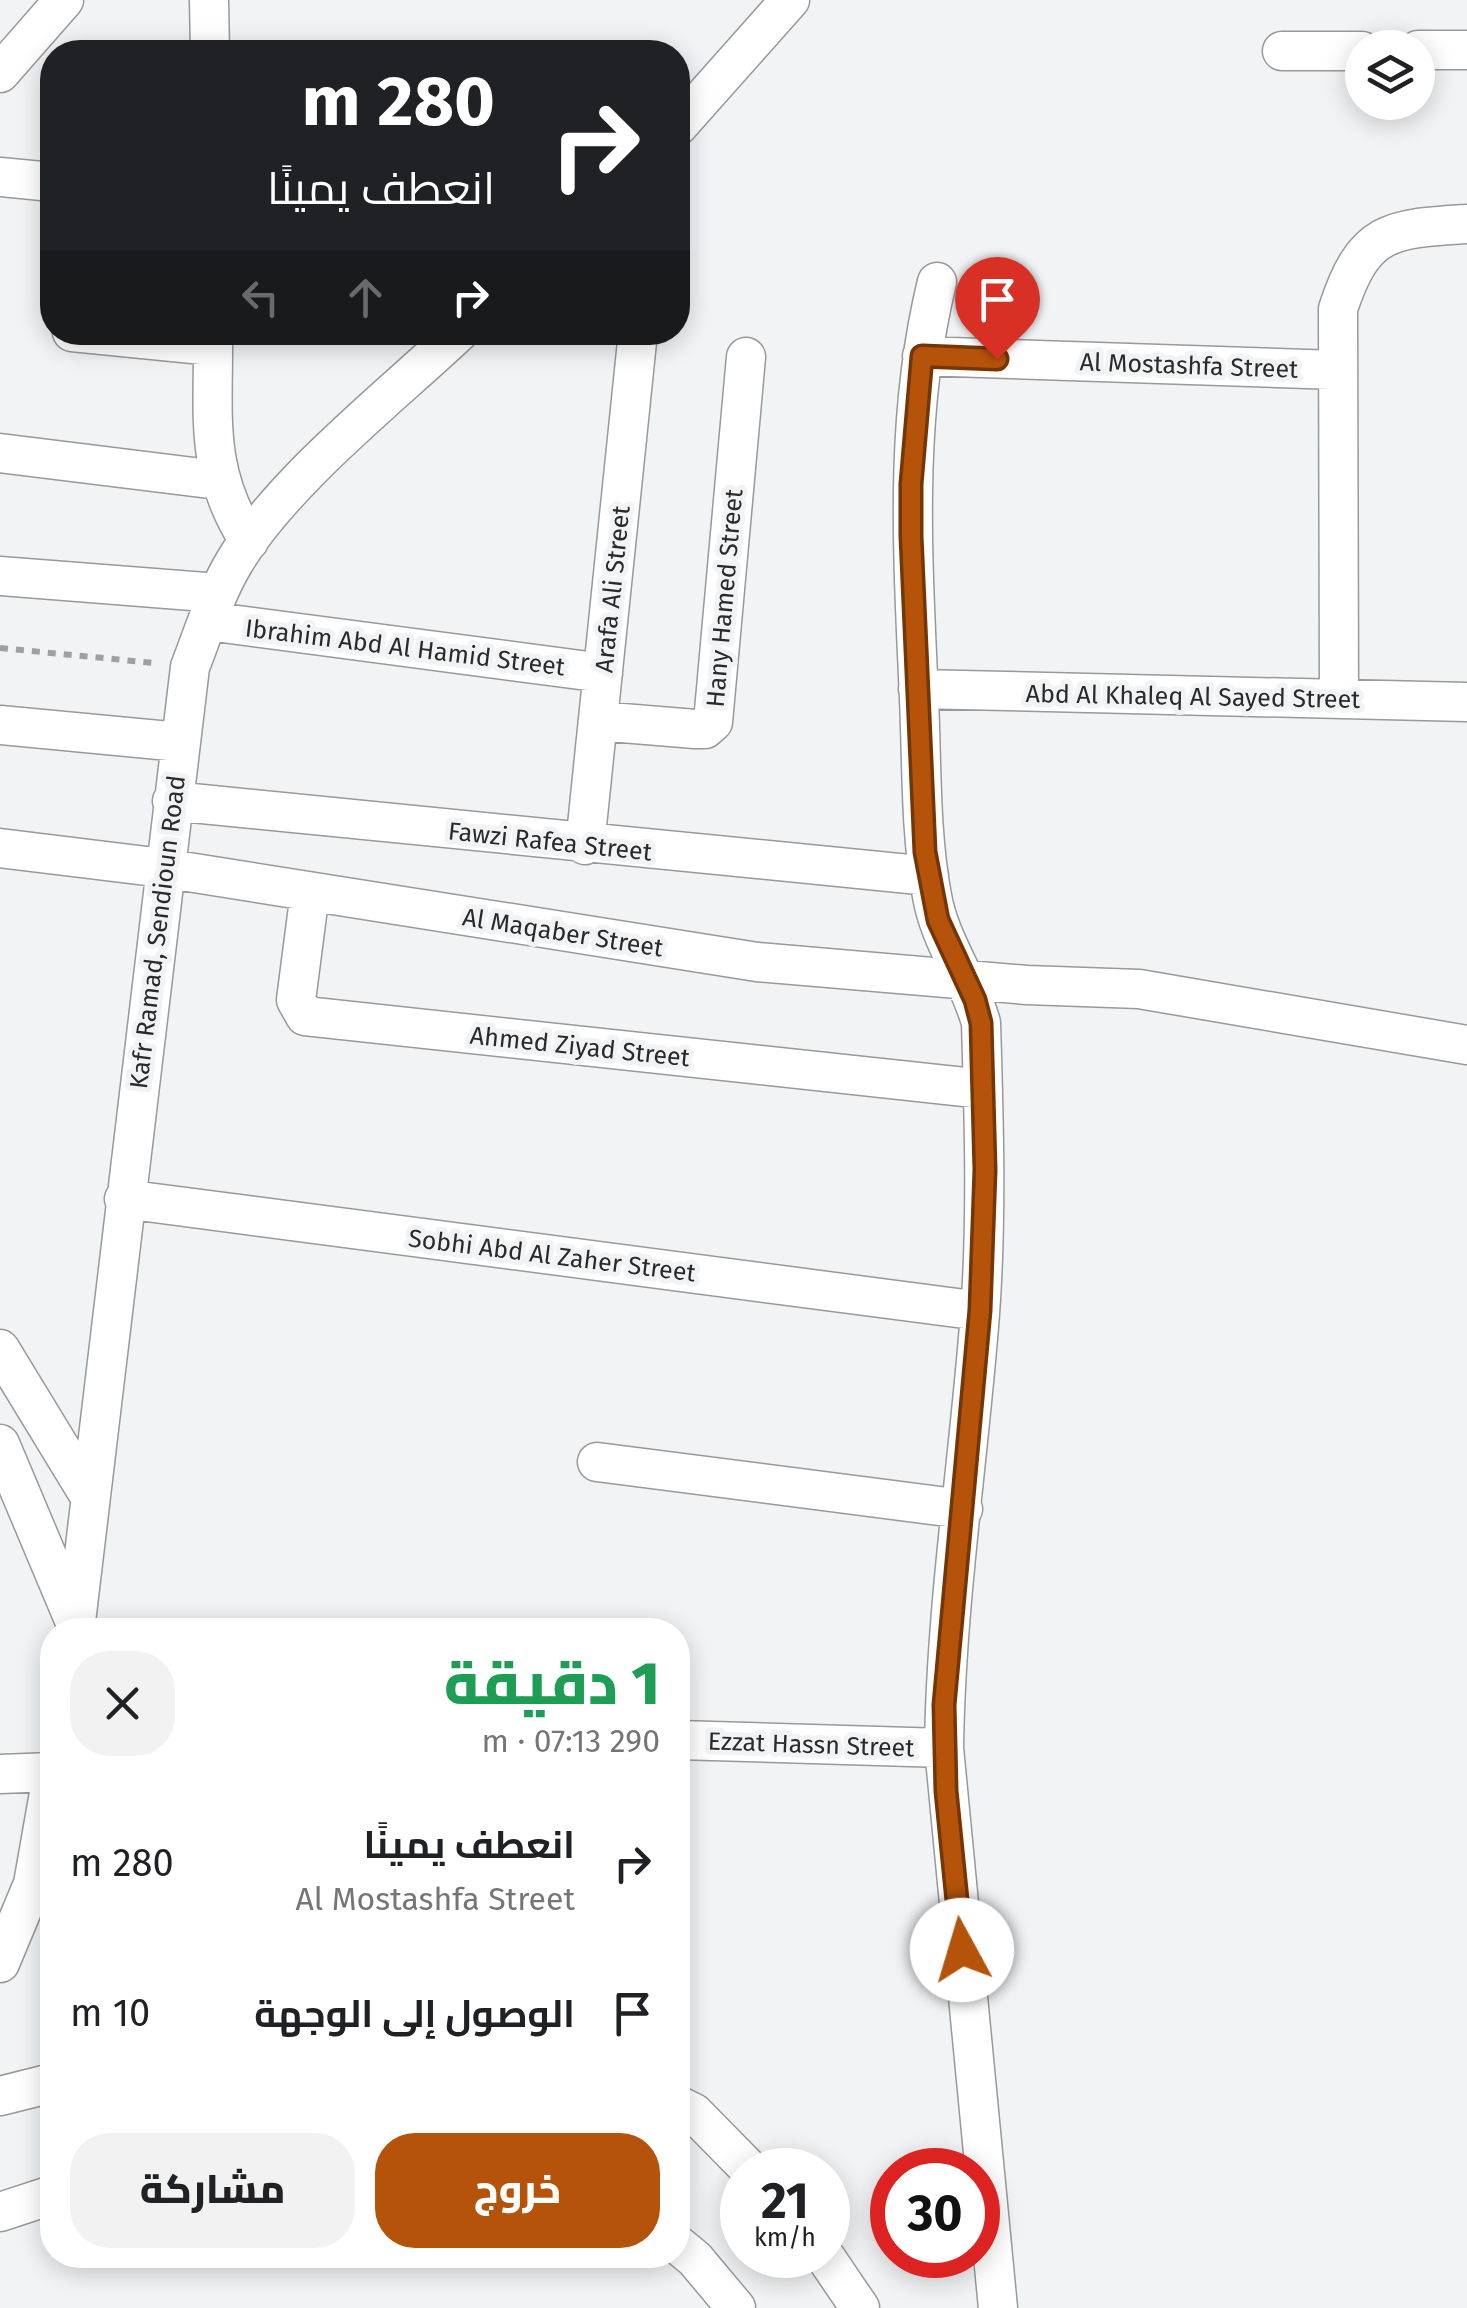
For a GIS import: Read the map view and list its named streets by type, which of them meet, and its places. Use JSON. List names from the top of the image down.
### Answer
{
  "streets": {
    "street": [
      "Al Mostashfa Street",
      "Arafa Ali Street",
      "Hany Hamed Street",
      "Ibrahim Abd Al Hamid Street",
      "Abd Al Khaleq Al Sayed Street",
      "Fawzi Rafea Street",
      "Kafr Ramad, Sendioun Road",
      "Al Maqaber Street",
      "Ahmed Ziyad Street",
      "Sobhi Abd Al Zaher Street",
      "Ezzat Hassn Street"
    ]
  },
  "crossings": [
    ["Arafa Ali Street", "Hany Hamed Street"],
    ["Arafa Ali Street", "Ibrahim Abd Al Hamid Street"],
    ["Arafa Ali Street", "Fawzi Rafea Street"],
    ["Ibrahim Abd Al Hamid Street", "Kafr Ramad, Sendioun Road"],
    ["Fawzi Rafea Street", "Kafr Ramad, Sendioun Road"],
    ["Kafr Ramad, Sendioun Road", "Al Maqaber Street"],
    ["Kafr Ramad, Sendioun Road", "Sobhi Abd Al Zaher Street"],
    ["Al Maqaber Street", "Ahmed Ziyad Street"]
  ],
  "page": {
    "turn": ["280 m", "انعطف يمينًا"],
    "heading": ["1 دقيقة", "290 m · 07:13"],
    "list": [
      {
        "name": "انعطف يمينًا",
        "note": "Al Mostashfa Street",
        "value": "280 m"
      },
      {
        "name": "الوصول إلى الوجهة",
        "value": "10 m"
      }
    ],
    "buttons": ["خروج", "مشاركة"],
    "speed": "21 km/h",
    "limit": "30"
  }
}
